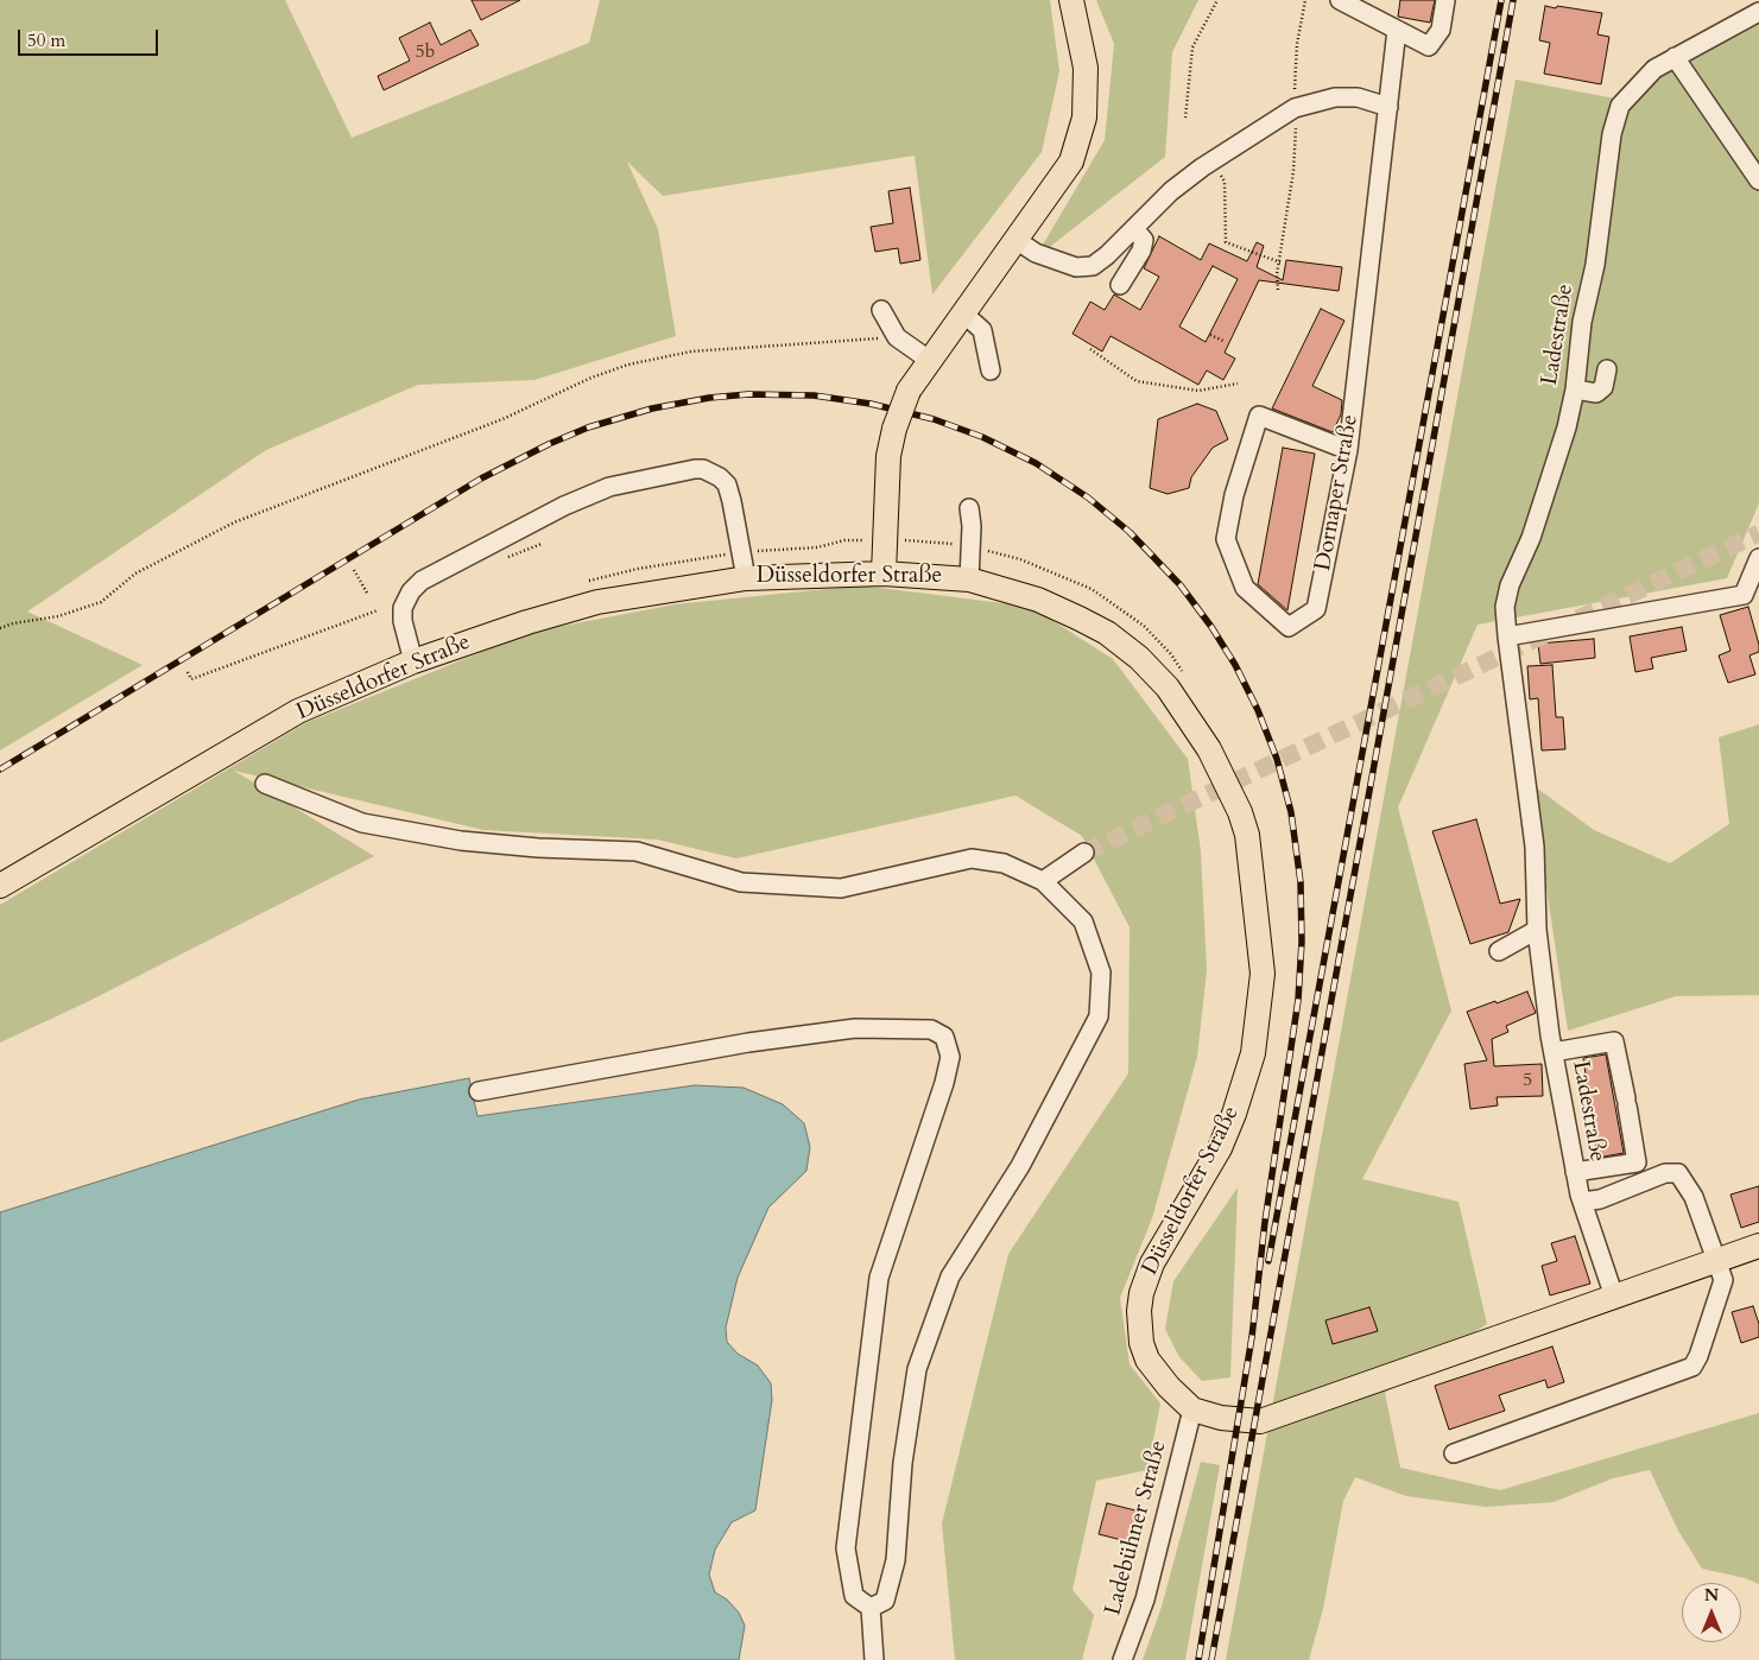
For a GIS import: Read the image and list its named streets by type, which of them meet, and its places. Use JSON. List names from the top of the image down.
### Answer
{
  "streets": {
    "main road": ["Düsseldorfer Straße"],
    "street": ["Ladestraße", "Dornaper Straße", "Ladebühner Straße"]
  },
  "crossings": [
    ["Ladestraße", "Düsseldorfer Straße"],
    ["Düsseldorfer Straße", "Ladebühner Straße"]
  ],
  "house_numbers": ["5b", "5"],
  "scale_bar": "50 m",
  "north": "top"
}
